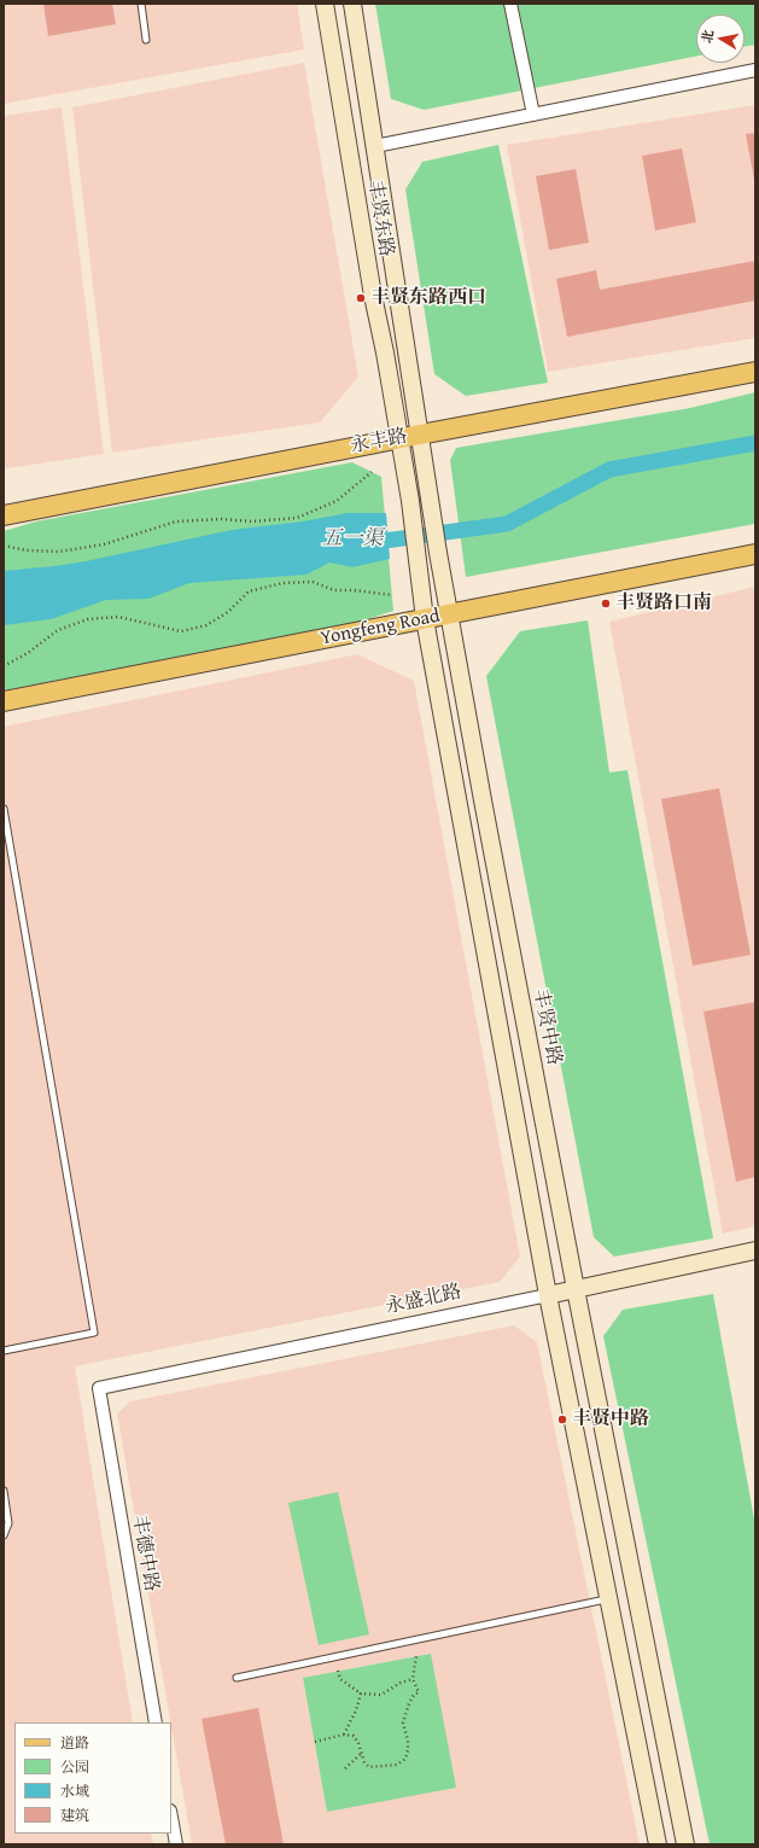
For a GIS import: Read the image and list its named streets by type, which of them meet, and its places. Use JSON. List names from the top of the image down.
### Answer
{
  "streets": {
    "main road": ["永丰路", "Yongfeng Road"],
    "street": [
      "丰贤东路",
      "丰贤中路",
      "永盛北路",
      "丰德中路"
    ]
  },
  "crossings": [
    ["丰贤东路", "永丰路"],
    ["丰贤东路", "Yongfeng Road"],
    ["丰贤东路", "丰贤中路"],
    ["Yongfeng Road", "丰贤中路"],
    ["丰贤中路", "永盛北路"],
    ["永盛北路", "丰德中路"]
  ],
  "water": ["五一渠"],
  "places": ["丰贤东路西口", "丰贤路口南", "丰贤中路"],
  "legend": [
    "道路",
    "公园",
    "水域",
    "建筑"
  ],
  "north": "left"
}
